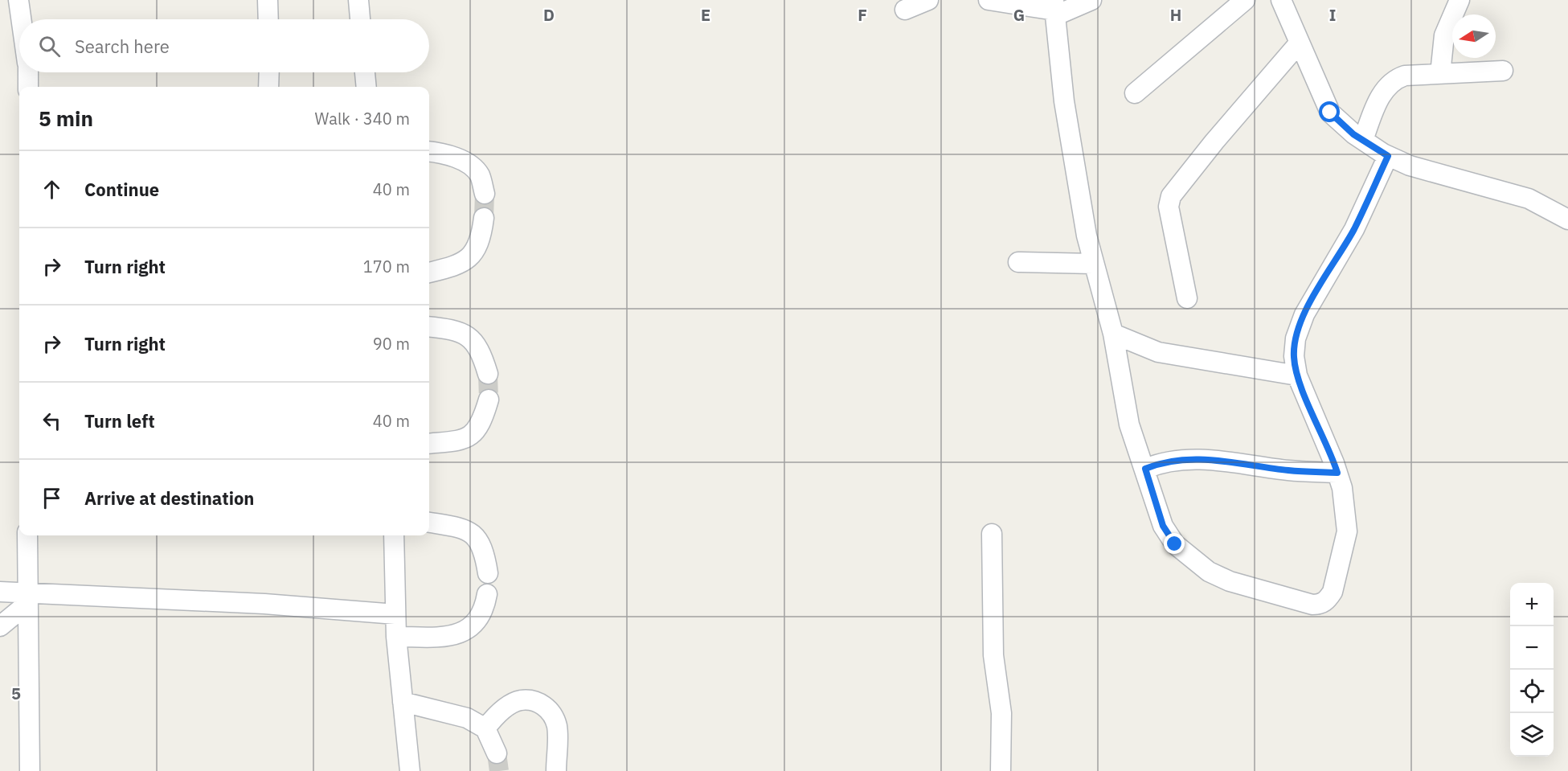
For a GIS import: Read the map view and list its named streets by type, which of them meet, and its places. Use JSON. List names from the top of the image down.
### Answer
{
  "north": "left",
  "page": {
    "search": "Search here",
    "heading": ["5 min", "Walk · 340 m"],
    "list": [
      ["Continue", "40 m"],
      ["Turn right", "170 m"],
      ["Turn right", "90 m"],
      ["Turn left", "40 m"],
      "Arrive at destination"
    ],
    "map_buttons": ["+", "−"]
  },
  "grid": {
    "columns": [
      "D",
      "E",
      "F",
      "G",
      "H",
      "I"
    ],
    "rows": ["5"]
  }
}
